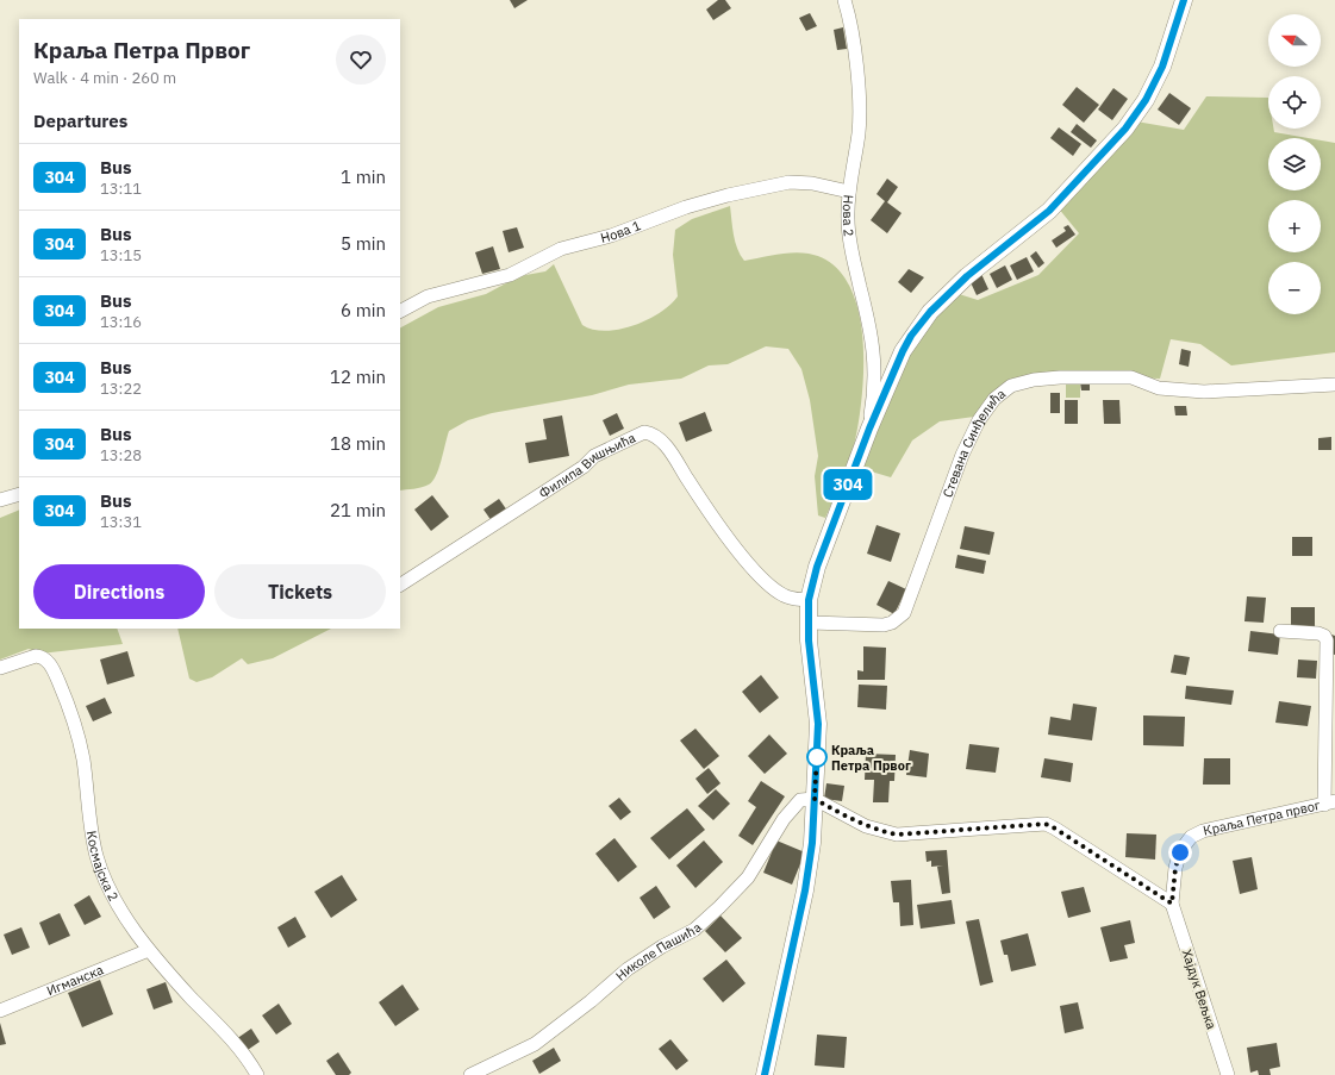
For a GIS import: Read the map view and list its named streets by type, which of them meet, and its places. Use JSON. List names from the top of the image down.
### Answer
{
  "streets": {
    "street": [
      "Нова 2",
      "Нова 1",
      "Стевана Синђелића",
      "Филипа Вишњића",
      "Краља Петра првог",
      "Космајска 2",
      "Николе Пашића",
      "Игманска",
      "Хајдук Вељка"
    ]
  },
  "crossings": [
    ["Нова 2", "Нова 1"],
    ["Краља Петра првог", "Хајдук Вељка"],
    ["Космајска 2", "Игманска"]
  ],
  "places": ["Краља Петра Првог"],
  "lines": ["bus line 304"],
  "north": "left",
  "page": {
    "on_map": "304",
    "map_buttons": ["+", "−"],
    "heading": [
      ["Краља Петра Првог", "Walk · 4 min · 260 m"],
      "Departures"
    ],
    "list": [
      {
        "mark": "304",
        "name": "Bus",
        "note": "13:11",
        "value": "1 min"
      },
      {
        "mark": "304",
        "name": "Bus",
        "note": "13:15",
        "value": "5 min"
      },
      {
        "mark": "304",
        "name": "Bus",
        "note": "13:16",
        "value": "6 min"
      },
      {
        "mark": "304",
        "name": "Bus",
        "note": "13:22",
        "value": "12 min"
      },
      {
        "mark": "304",
        "name": "Bus",
        "note": "13:28",
        "value": "18 min"
      },
      {
        "mark": "304",
        "name": "Bus",
        "note": "13:31",
        "value": "21 min"
      }
    ],
    "buttons": ["Directions", "Tickets"]
  }
}
